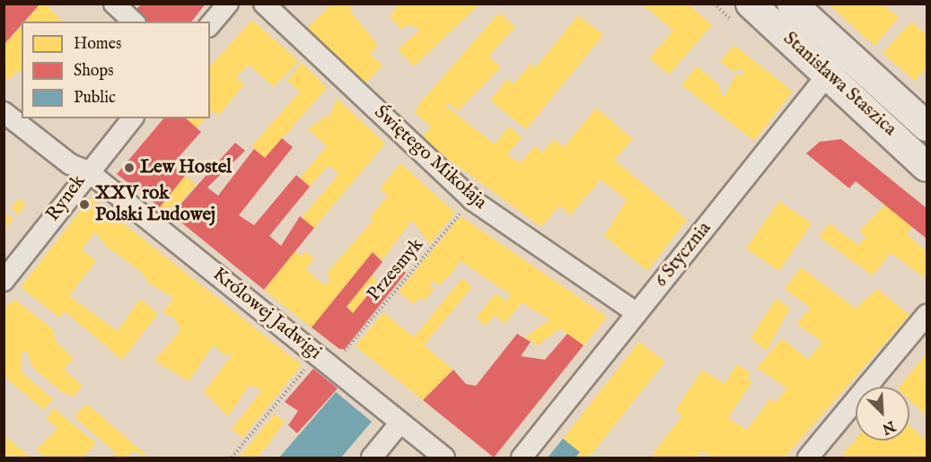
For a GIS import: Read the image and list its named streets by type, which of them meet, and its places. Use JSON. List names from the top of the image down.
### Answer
{
  "streets": {
    "main road": ["Stanisława Staszica"],
    "street": [
      "Świętego Mikołaja",
      "Rynek",
      "6 Stycznia",
      "Królowej Jadwigi"
    ],
    "path": ["Przesmyk"]
  },
  "crossings": [
    ["Stanisława Staszica", "6 Stycznia"],
    ["Świętego Mikołaja", "6 Stycznia"],
    ["Świętego Mikołaja", "Przesmyk"],
    ["Rynek", "Królowej Jadwigi"],
    ["Przesmyk", "Królowej Jadwigi"]
  ],
  "places": ["Lew Hostel", "XXV rok Polski Ludowej"],
  "legend": ["Homes", "Shops", "Public"],
  "north": "bottom right"
}
